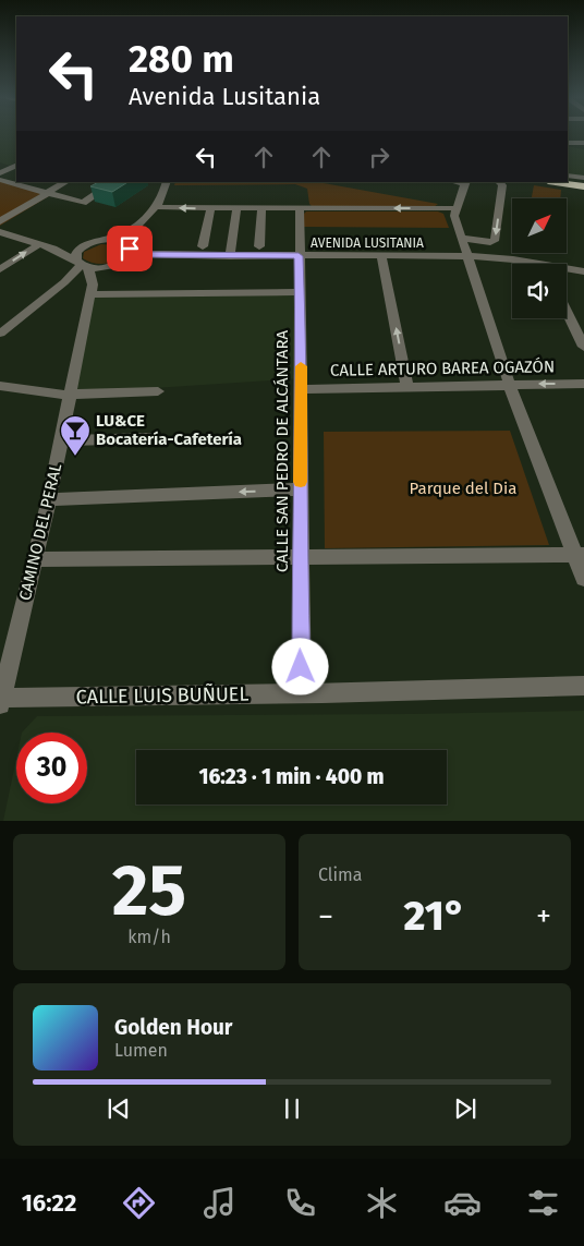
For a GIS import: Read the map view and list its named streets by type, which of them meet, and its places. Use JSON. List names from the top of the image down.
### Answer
{
  "streets": {
    "street": [
      "AVENIDA LUSITANIA",
      "CALLE ARTURO BAREA OGAZÓN",
      "CALLE SAN PEDRO DE ALCÁNTARA",
      "CAMINO DEL PERAL",
      "CALLE LUIS BUÑUEL"
    ]
  },
  "crossings": [
    ["AVENIDA LUSITANIA", "CALLE SAN PEDRO DE ALCÁNTARA"],
    ["AVENIDA LUSITANIA", "CAMINO DEL PERAL"],
    ["CALLE ARTURO BAREA OGAZÓN", "CALLE SAN PEDRO DE ALCÁNTARA"],
    ["CALLE SAN PEDRO DE ALCÁNTARA", "CALLE LUIS BUÑUEL"],
    ["CAMINO DEL PERAL", "CALLE LUIS BUÑUEL"]
  ],
  "parks": ["Parque del Dia"],
  "places": {
    "bar": ["LU&CE Bocatería-Cafetería"]
  },
  "north": "top right",
  "page": {
    "turn": ["280 m", "Avenida Lusitania"],
    "limit": "30",
    "trip": "16:23 · 1 min · 400 m",
    "tile": [
      ["25", "km/h"],
      "Clima"
    ],
    "heat": ["−", "21°", "+"],
    "song": ["Golden Hour", "Lumen"],
    "tabs": "16:22"
  }
}
